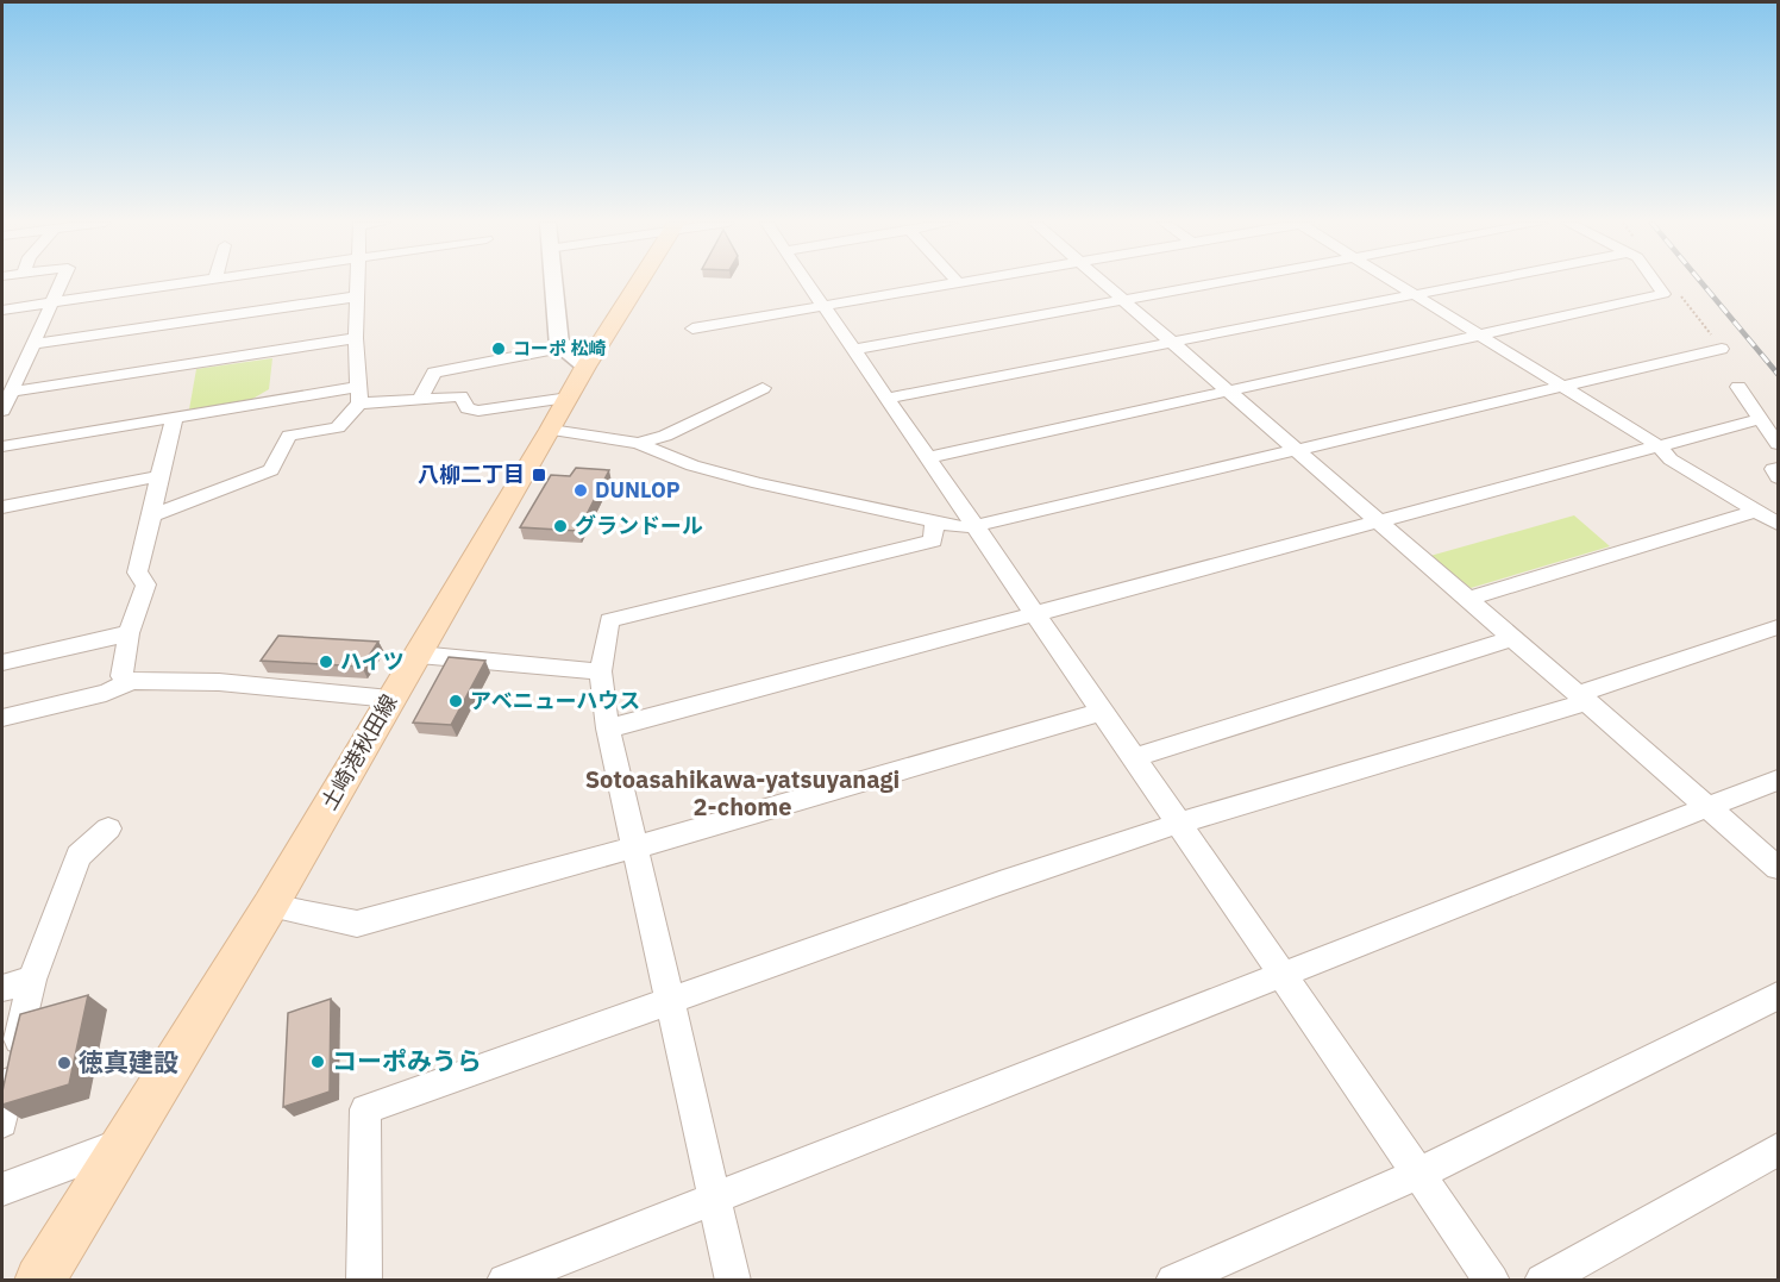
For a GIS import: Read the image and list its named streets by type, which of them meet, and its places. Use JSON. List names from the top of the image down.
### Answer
{
  "streets": {
    "main road": ["土崎港秋田線"]
  },
  "districts": ["Sotoasahikawa-yatsuyanagi 2-chome"],
  "places": {
    "other": [
      "コーポ 松崎",
      "DUNLOP",
      "グランドール",
      "ハイツ",
      "アベニューハウス",
      "コーポみうら",
      "徳真建設"
    ],
    "transit": ["八柳二丁目"]
  }
}
